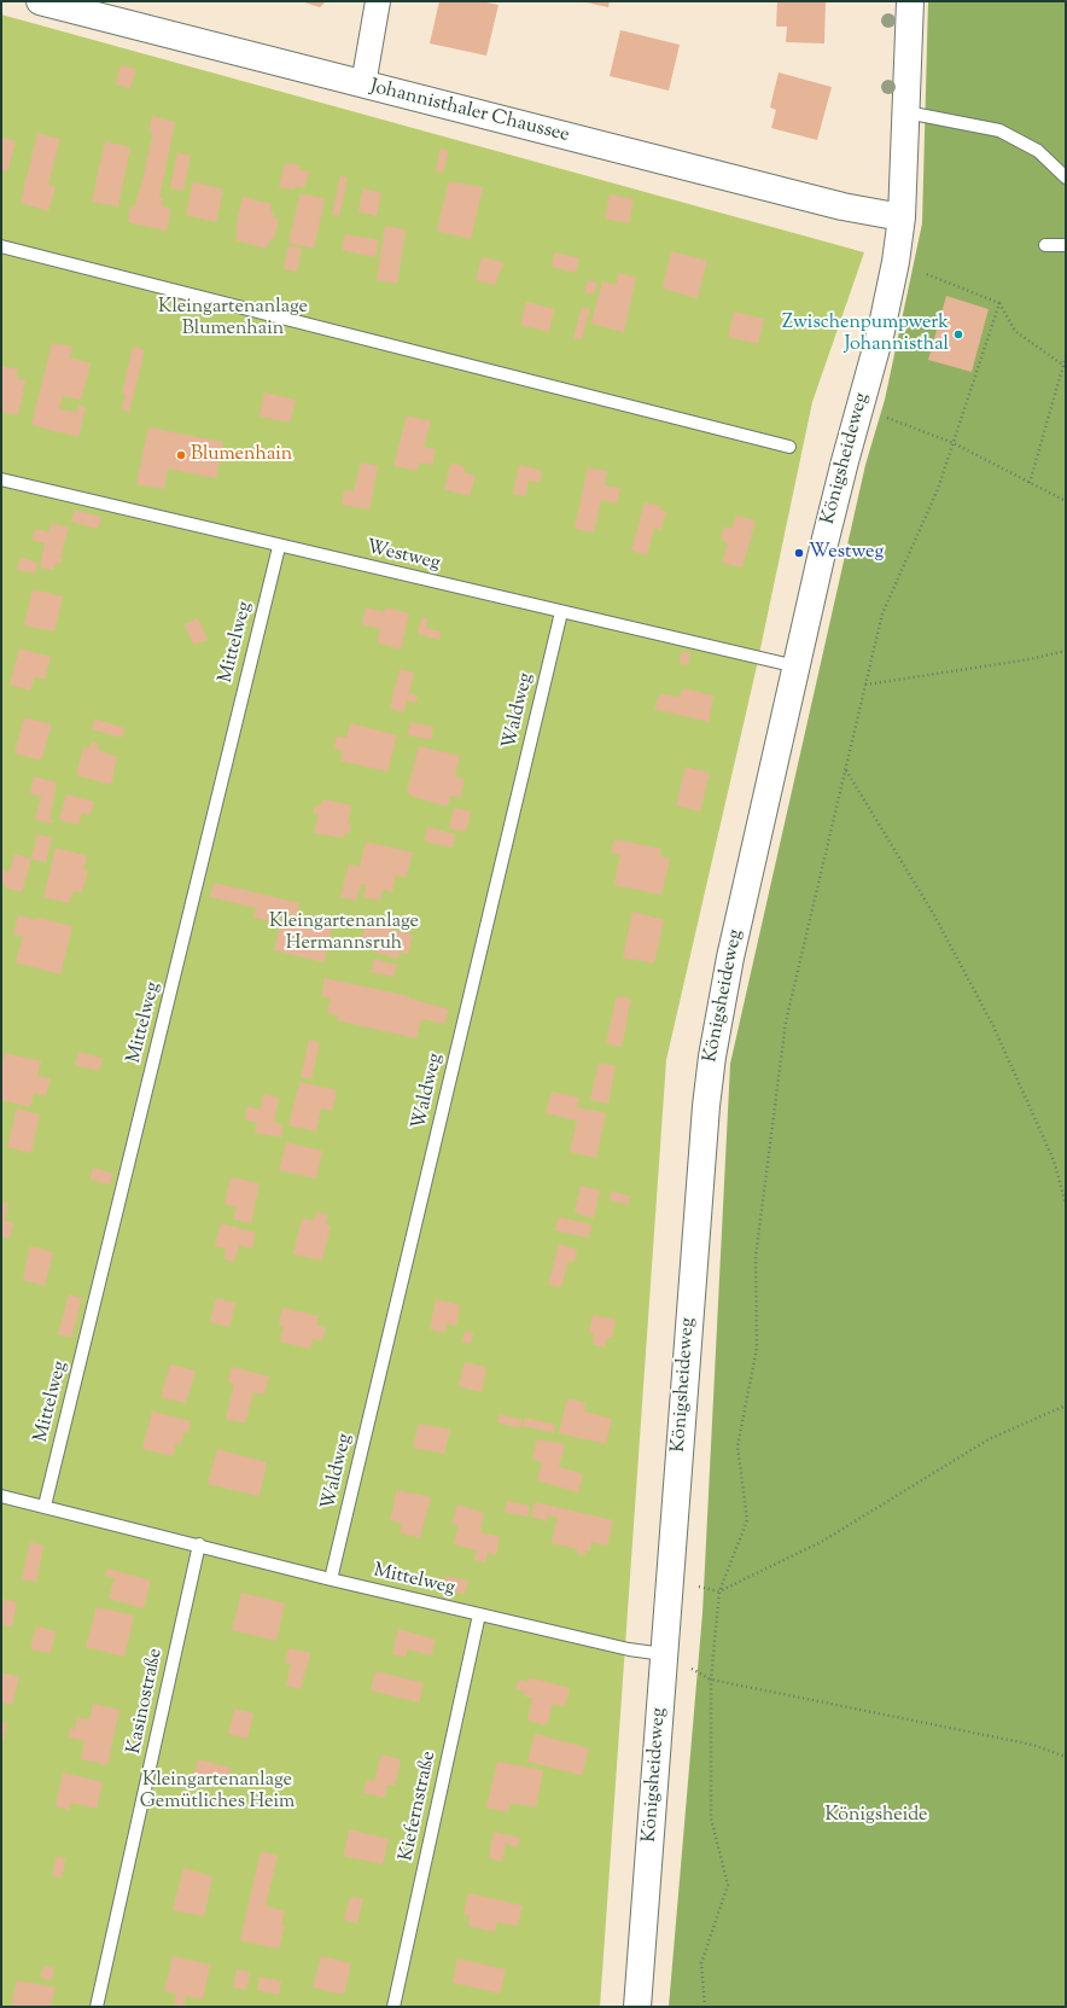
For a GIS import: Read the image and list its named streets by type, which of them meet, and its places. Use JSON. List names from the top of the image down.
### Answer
{
  "streets": {
    "street": ["Johannisthaler Chaussee", "Königsheideweg"],
    "lane": [
      "Westweg",
      "Mittelweg",
      "Waldweg",
      "Kasinostraße",
      "Kiefernstraße"
    ]
  },
  "crossings": [
    ["Johannisthaler Chaussee", "Königsheideweg"],
    ["Königsheideweg", "Westweg"],
    ["Königsheideweg", "Mittelweg"],
    ["Westweg", "Mittelweg"],
    ["Westweg", "Waldweg"],
    ["Mittelweg", "Waldweg"],
    ["Mittelweg", "Kasinostraße"],
    ["Mittelweg", "Kiefernstraße"]
  ],
  "parks": [
    "Kleingartenanlage Blumenhain",
    "Kleingartenanlage Hermannsruh",
    "Kleingartenanlage Gemütliches Heim",
    "Königsheide"
  ],
  "places": ["Zwischenpumpwerk Johannisthal", "Blumenhain", "Westweg"]
}
